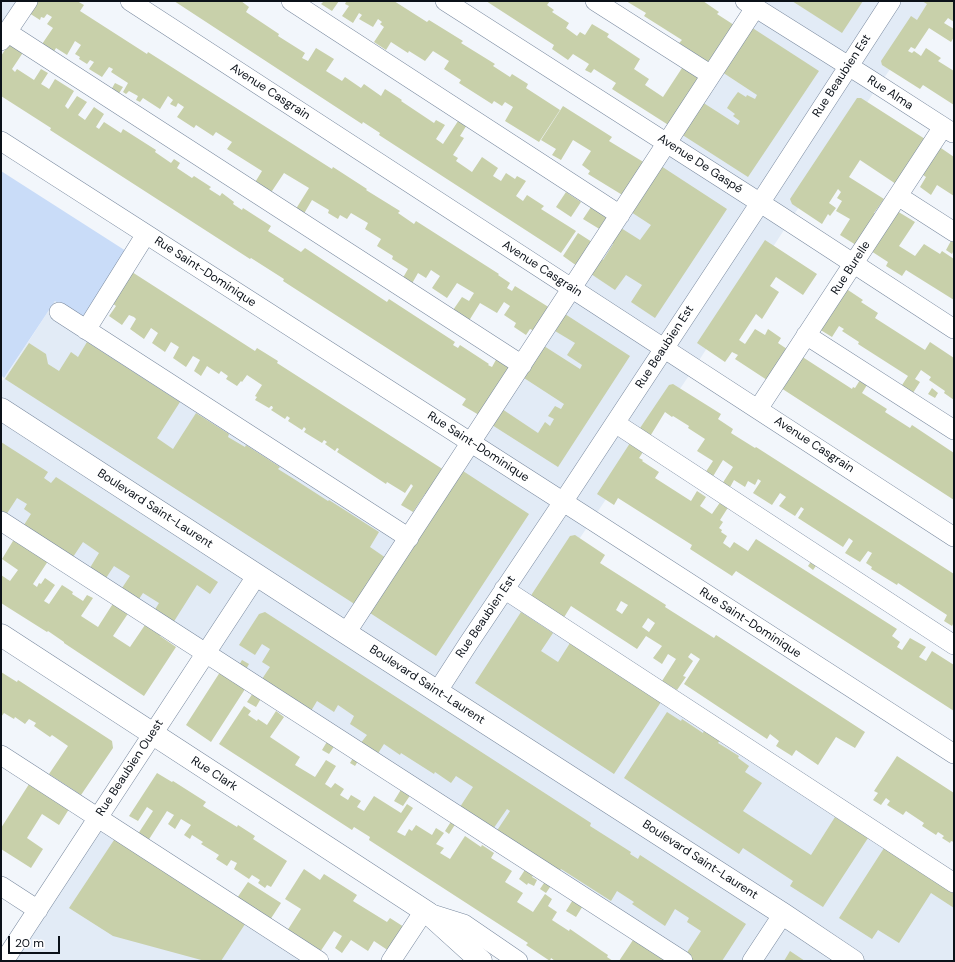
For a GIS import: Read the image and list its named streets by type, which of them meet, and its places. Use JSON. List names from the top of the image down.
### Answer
{
  "streets": {
    "main road": ["Boulevard Saint-Laurent", "Rue Clark"],
    "street": [
      "Rue Beaubien Est",
      "Avenue Casgrain",
      "Rue Alma",
      "Avenue De Gaspé",
      "Rue Burelle",
      "Rue Saint-Dominique",
      "Rue Beaubien Ouest"
    ]
  },
  "crossings": [
    ["Rue Beaubien Est", "Avenue Casgrain"],
    ["Rue Beaubien Est", "Rue Alma"],
    ["Rue Beaubien Est", "Avenue De Gaspé"],
    ["Rue Beaubien Est", "Rue Saint-Dominique"],
    ["Rue Beaubien Est", "Boulevard Saint-Laurent"],
    ["Avenue Casgrain", "Rue Burelle"],
    ["Rue Alma", "Rue Burelle"],
    ["Avenue De Gaspé", "Rue Burelle"],
    ["Boulevard Saint-Laurent", "Rue Beaubien Ouest"],
    ["Rue Beaubien Ouest", "Rue Clark"]
  ],
  "scale_bar": "20 m"
}
